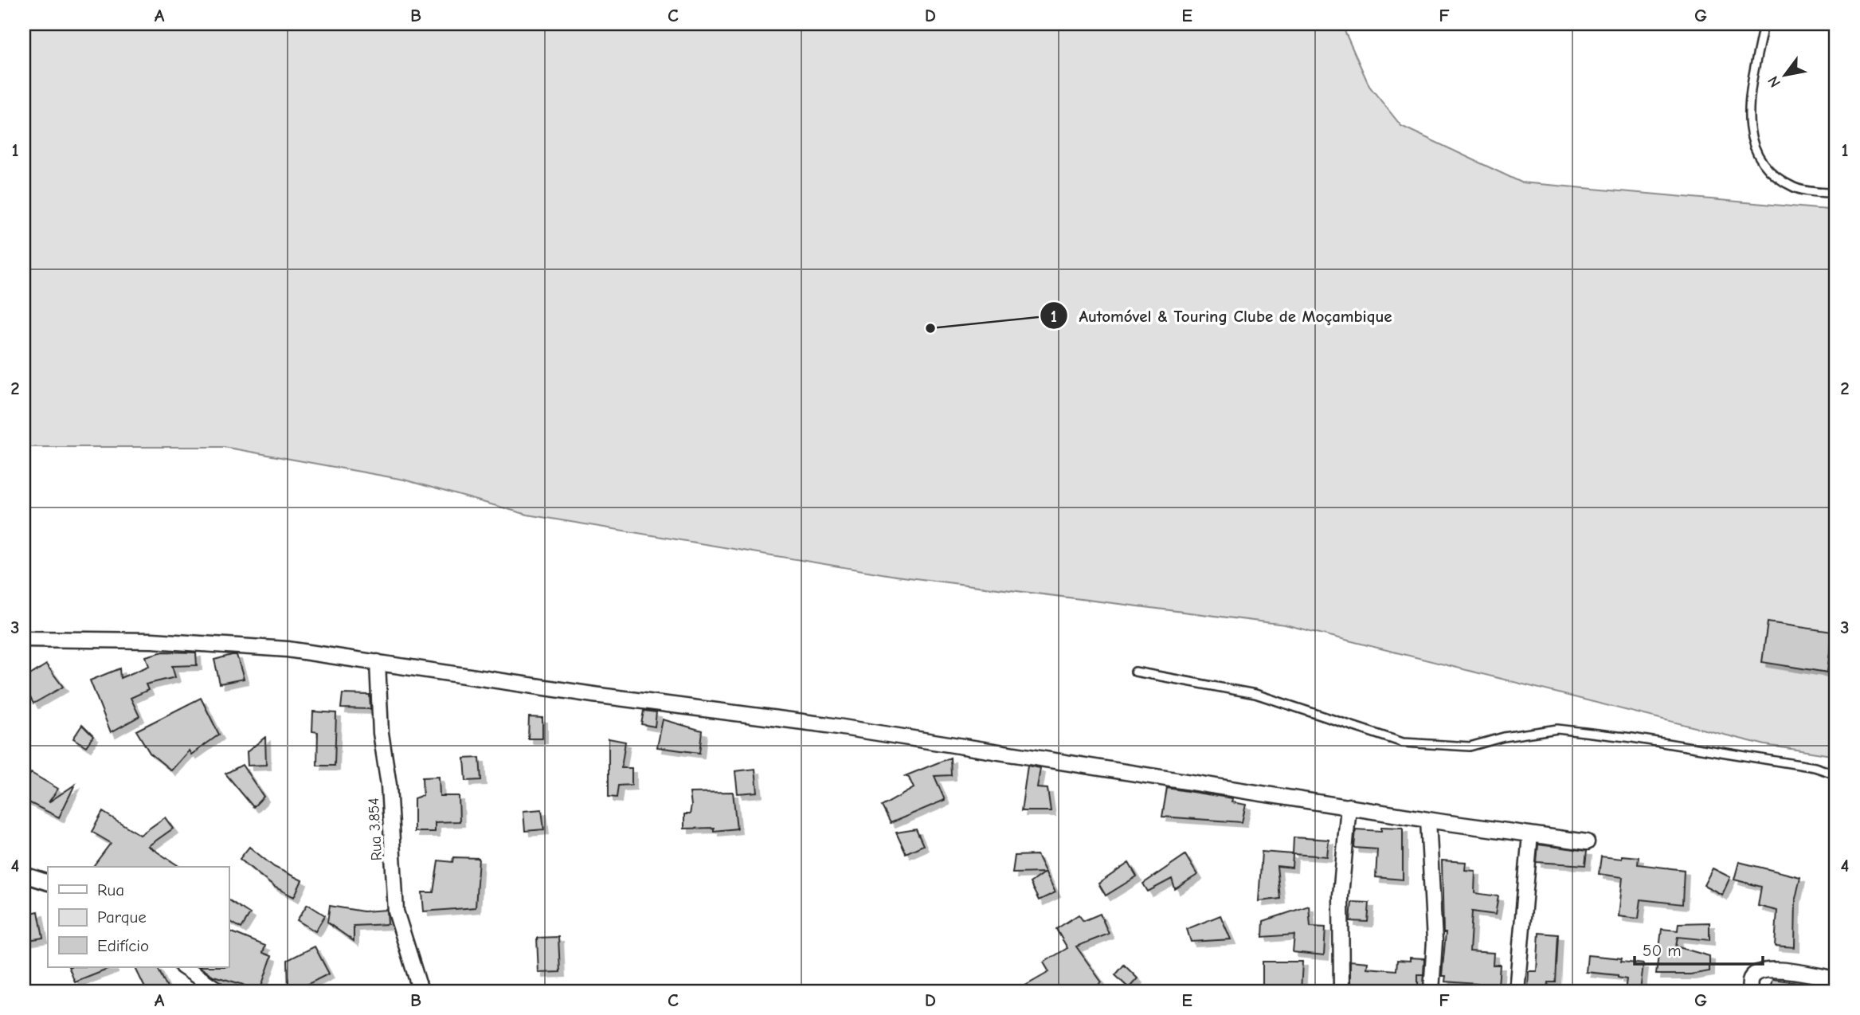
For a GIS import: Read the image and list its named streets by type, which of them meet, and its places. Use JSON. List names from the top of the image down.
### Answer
{
  "streets": {
    "street": ["Rua 3.854"]
  },
  "places": ["Automóvel & Touring Clube de Moçambique"],
  "legend": ["Rua", "Parque", "Edifício"],
  "scale_bar": "50 m",
  "north": "bottom left",
  "grid": {
    "columns": [
      "A",
      "B",
      "C",
      "D",
      "E",
      "F",
      "G"
    ],
    "rows": [
      "1",
      "2",
      "3",
      "4"
    ]
  }
}
